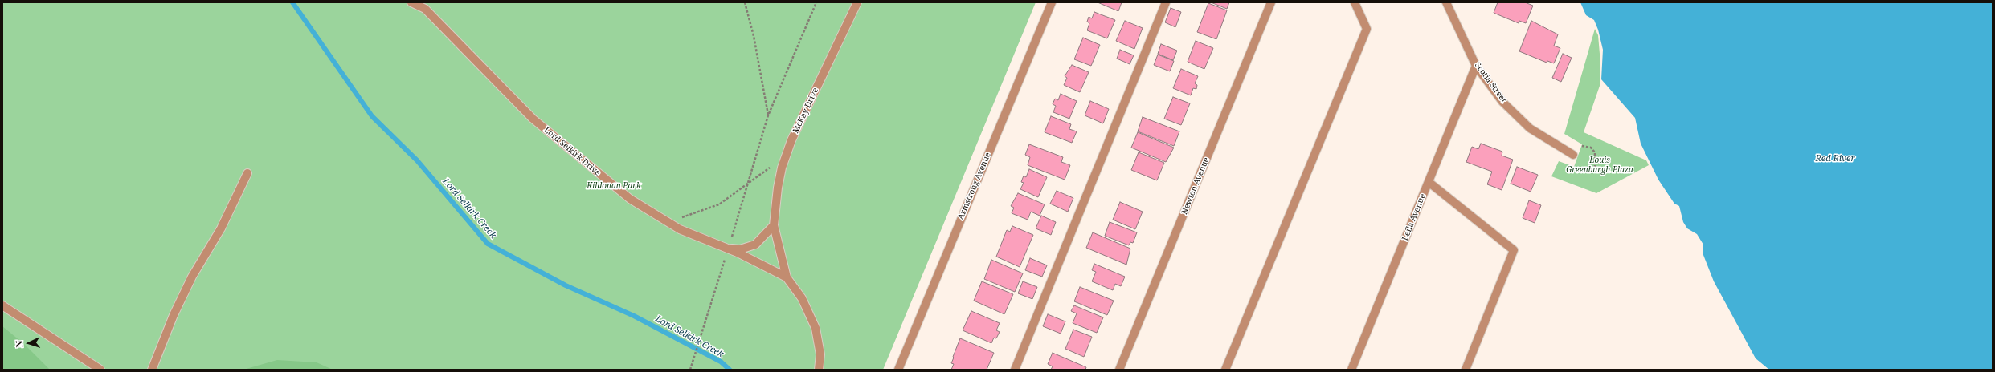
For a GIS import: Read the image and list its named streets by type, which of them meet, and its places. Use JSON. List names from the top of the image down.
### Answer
{
  "streets": {
    "street": [
      "Scotia Street",
      "McKay Drive",
      "Lord Selkirk Drive",
      "Armstrong Avenue",
      "Newton Avenue",
      "Leila Avenue"
    ]
  },
  "crossings": [
    ["Scotia Street", "Leila Avenue"],
    ["McKay Drive", "Lord Selkirk Drive"]
  ],
  "water": ["Red River", "Lord Selkirk Creek"],
  "parks": ["Louis Greenburgh Plaza", "Kildonan Park"],
  "north": "left"
}
